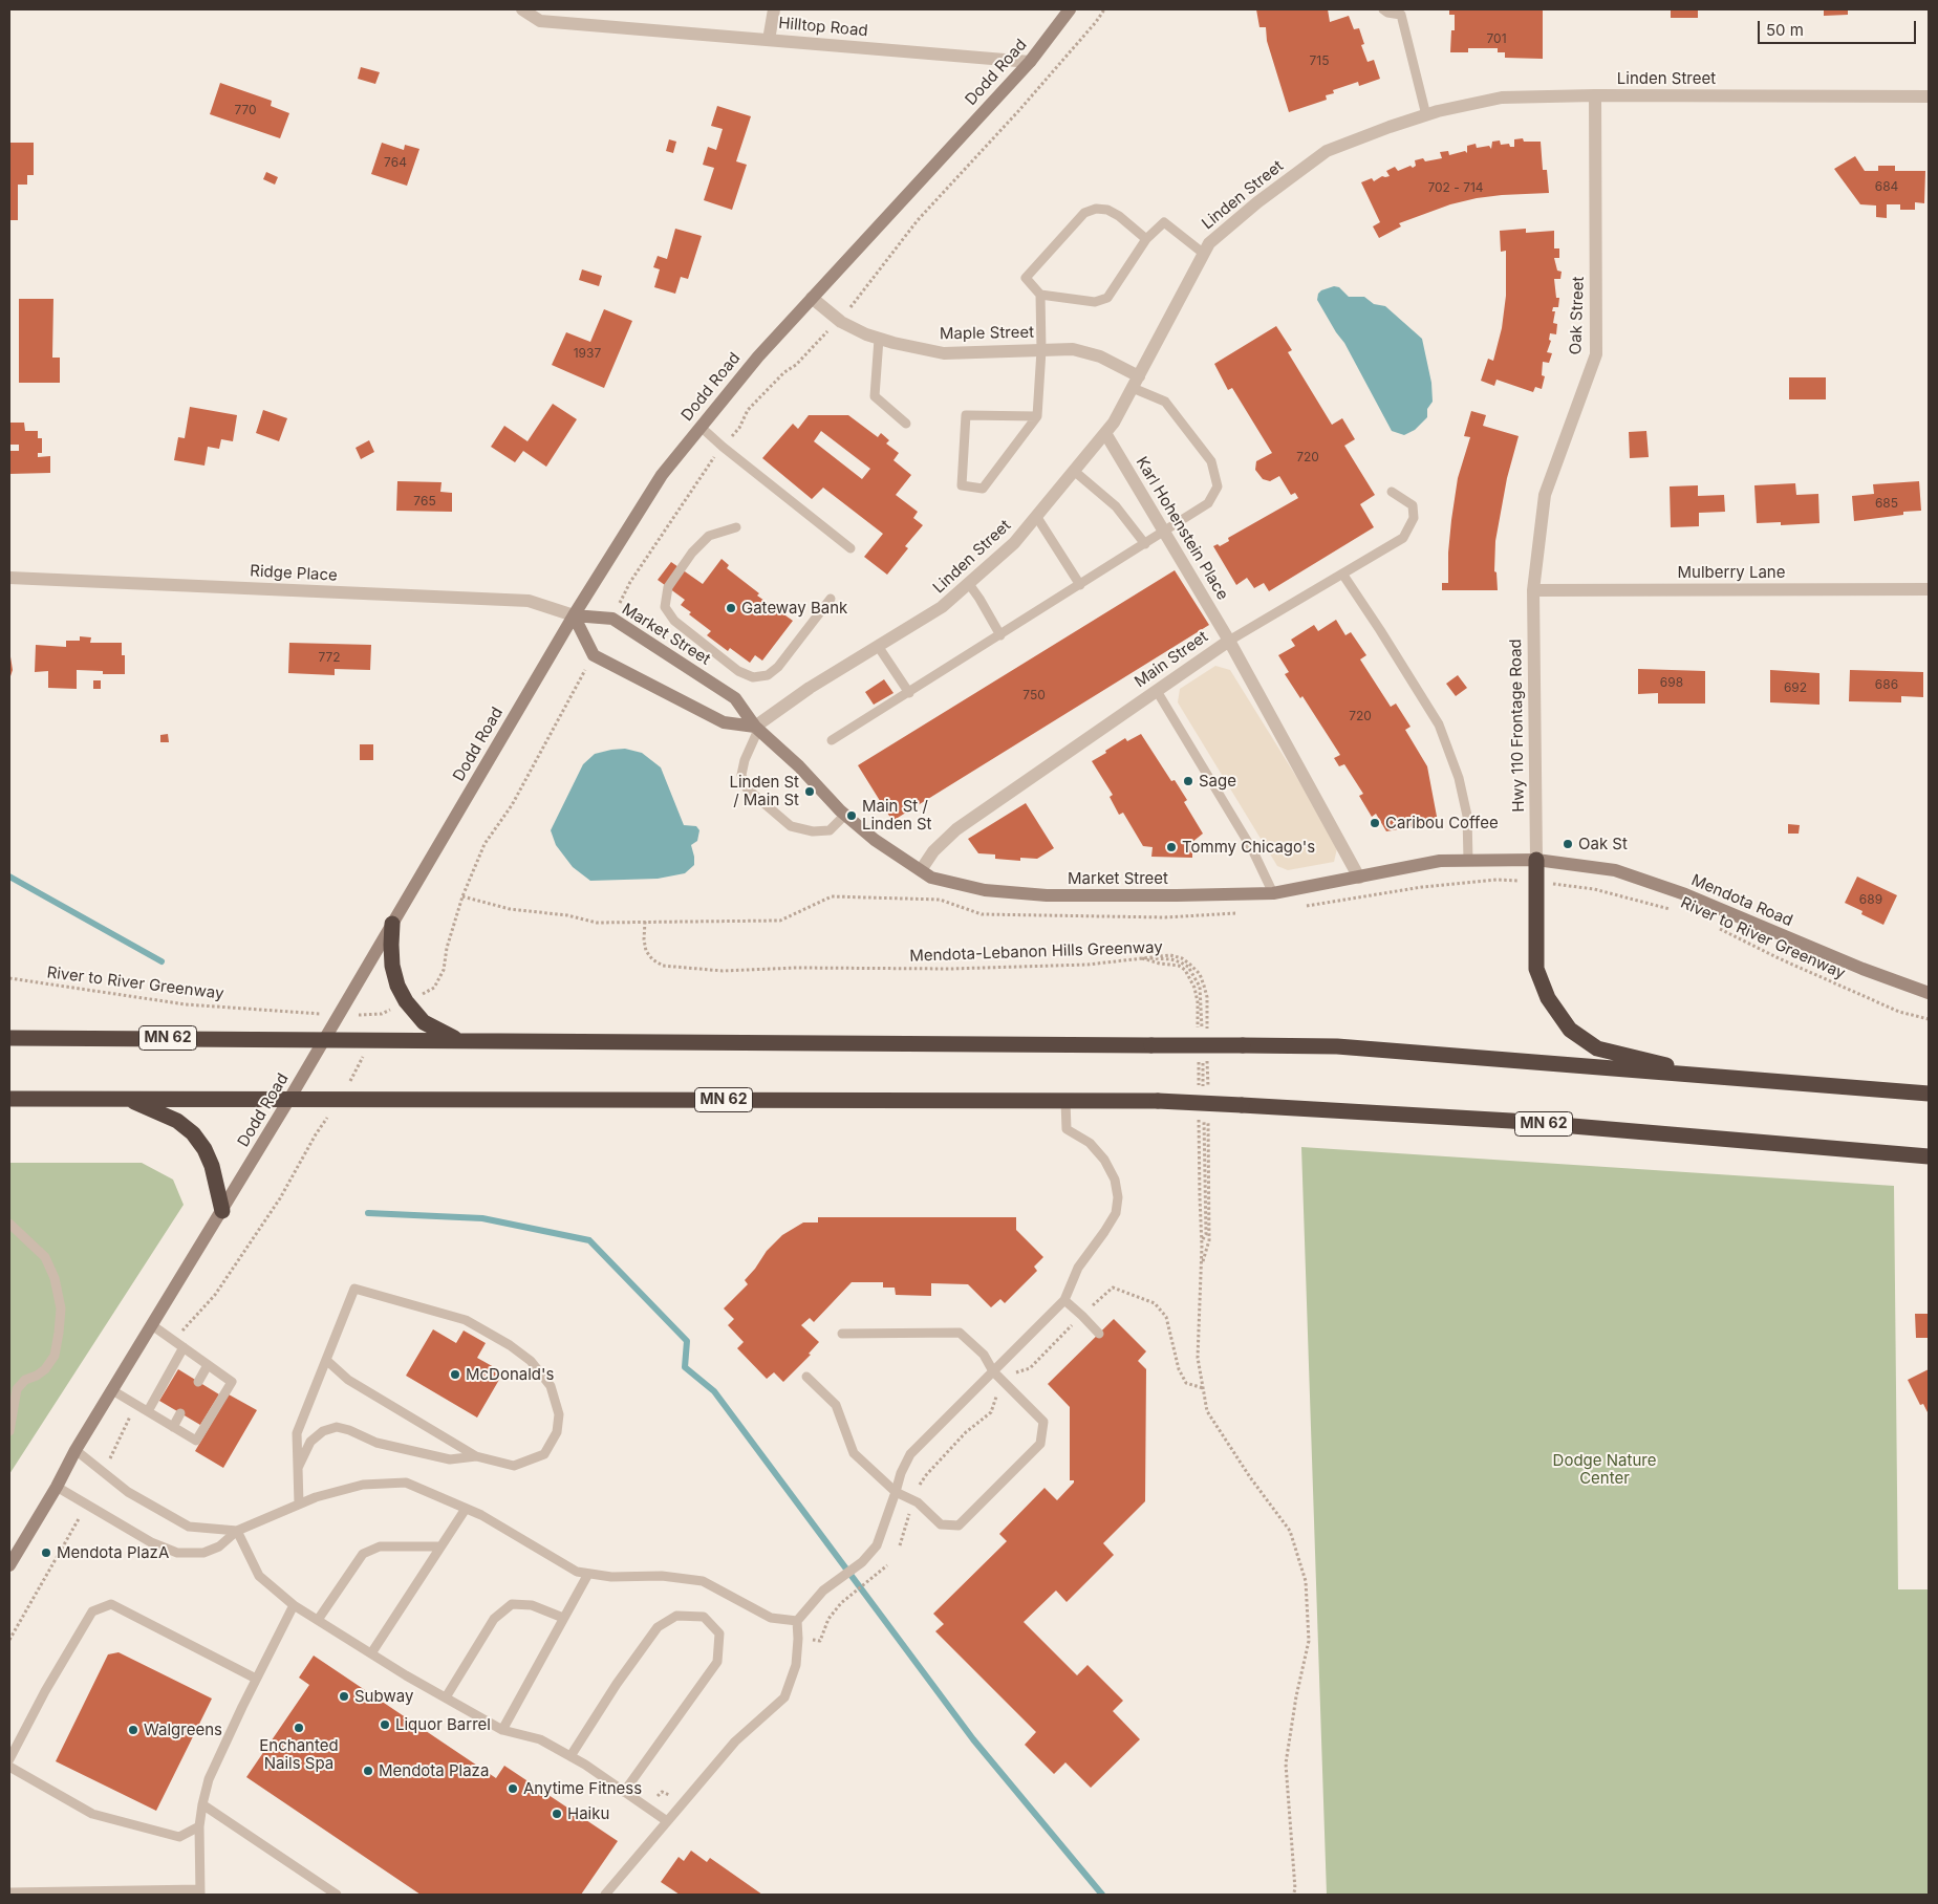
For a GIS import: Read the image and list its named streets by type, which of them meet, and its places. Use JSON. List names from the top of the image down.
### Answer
{
  "streets": {
    "highway": ["MN 62"],
    "main road": ["Dodd Road", "Market Street", "Mendota Road"],
    "street": [
      "Hilltop Road",
      "Linden Street",
      "Oak Street",
      "Maple Street",
      "Karl Hohenstein Place",
      "Mulberry Lane",
      "Ridge Place",
      "Main Street",
      "Hwy 110 Frontage Road"
    ],
    "path": ["River to River Greenway", "Mendota-Lebanon Hills Greenway"]
  },
  "crossings": [
    ["Hilltop Road", "Dodd Road"],
    ["Dodd Road", "Maple Street"],
    ["Dodd Road", "Ridge Place"],
    ["Dodd Road", "Market Street"],
    ["Dodd Road", "MN 62"],
    ["Linden Street", "Oak Street"],
    ["Linden Street", "Maple Street"],
    ["Linden Street", "Karl Hohenstein Place"],
    ["Linden Street", "Market Street"],
    ["Oak Street", "Mulberry Lane"],
    ["Oak Street", "Hwy 110 Frontage Road"],
    ["Karl Hohenstein Place", "Main Street"],
    ["Mulberry Lane", "Hwy 110 Frontage Road"],
    ["Ridge Place", "Market Street"],
    ["Market Street", "Main Street"],
    ["Market Street", "Hwy 110 Frontage Road"],
    ["Market Street", "Mendota Road"],
    ["Hwy 110 Frontage Road", "Mendota Road"]
  ],
  "parks": ["Dodge Nature Center"],
  "places": [
    "Gateway Bank",
    "Sage",
    "Linden St / Main St",
    "Main St / Linden St",
    "Caribou Coffee",
    "Oak St",
    "Tommy Chicago's",
    "McDonald's",
    "Mendota PlazA",
    "Subway",
    "Liquor Barrel",
    "Enchanted Nails Spa",
    "Walgreens",
    "Mendota Plaza",
    "Anytime Fitness",
    "Haiku"
  ],
  "house_numbers": [
    "701",
    "715",
    "770",
    "764",
    "684",
    "702 - 714",
    "1937",
    "720",
    "765",
    "685",
    "772",
    "698",
    "686",
    "692",
    "750",
    "720",
    "689"
  ],
  "scale_bar": "50 m"
}
